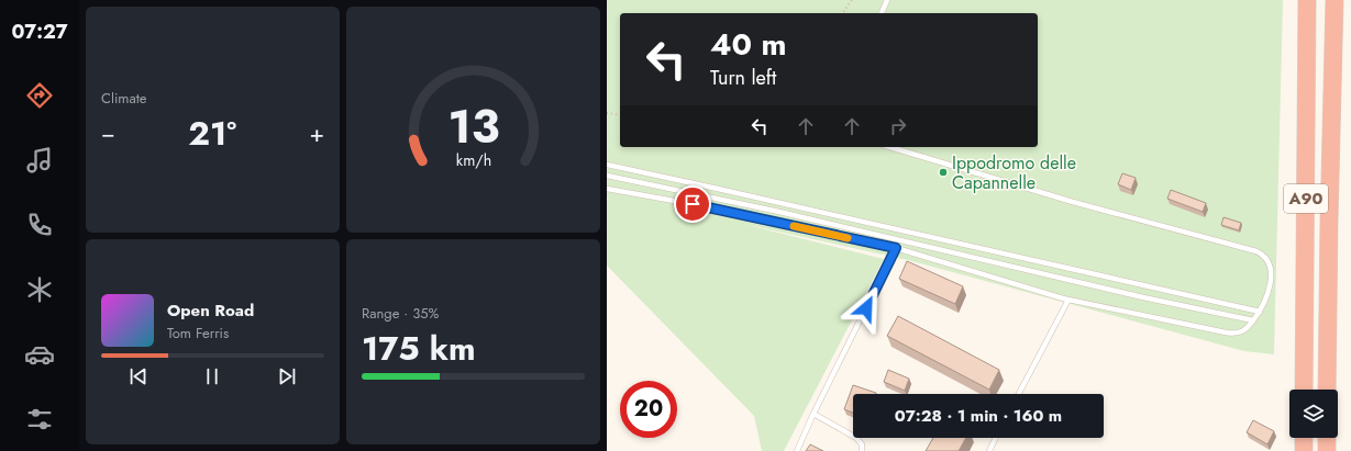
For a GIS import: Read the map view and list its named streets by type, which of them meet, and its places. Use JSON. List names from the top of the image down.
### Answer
{
  "streets": {
    "highway": ["A90"]
  },
  "places": ["Ippodromo delle Capannelle"],
  "page": {
    "tabs": "07:27",
    "tile": [
      "Climate",
      ["Range · 35%", "175 km"]
    ],
    "turn": ["40 m", "Turn left"],
    "heat": ["−", "21°", "+"],
    "song": ["Open Road", "Tom Ferris"],
    "limit": "20",
    "trip": "07:28 · 1 min · 160 m",
    "gauge": ["13", "km/h"]
  }
}
